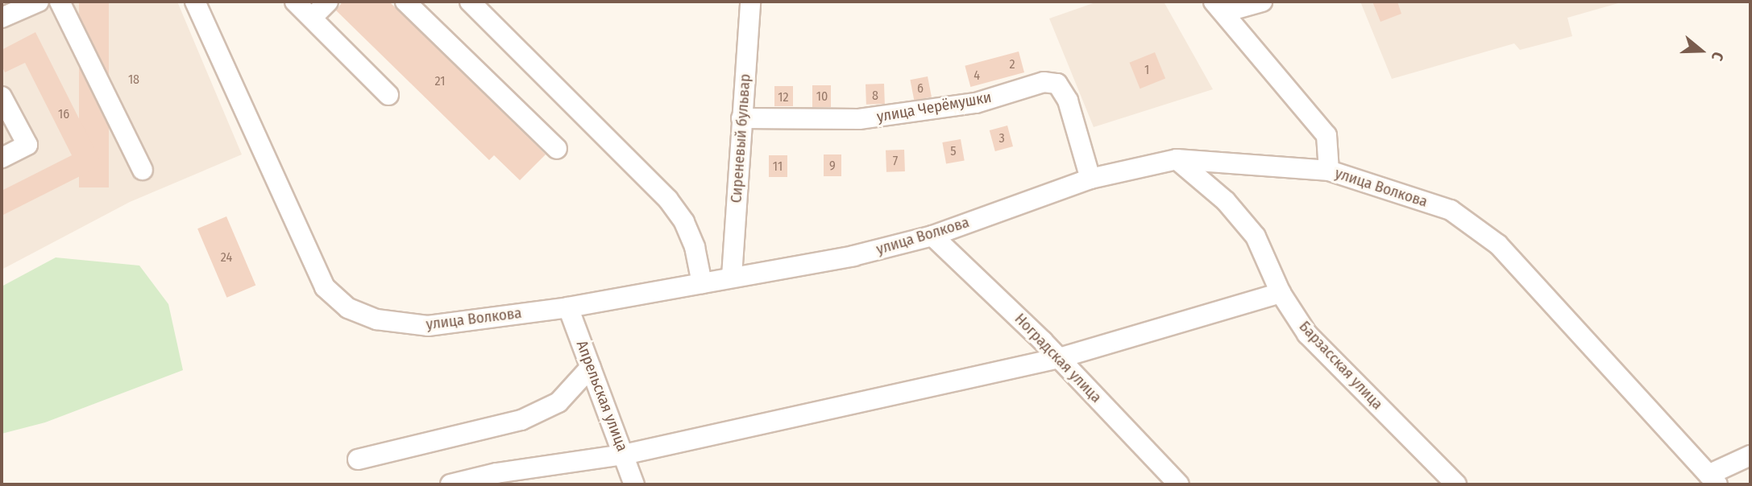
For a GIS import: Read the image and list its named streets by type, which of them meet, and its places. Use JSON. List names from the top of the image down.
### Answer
{
  "streets": {
    "street": [
      "улица Черёмушки",
      "Сиреневый бульвар",
      "улица Волкова",
      "Ноградская улица",
      "Барзасская улица",
      "Апрельская улица"
    ]
  },
  "crossings": [
    ["улица Черёмушки", "Сиреневый бульвар"],
    ["улица Черёмушки", "улица Волкова"],
    ["Сиреневый бульвар", "улица Волкова"],
    ["улица Волкова", "Ноградская улица"],
    ["улица Волкова", "Барзасская улица"],
    ["улица Волкова", "Апрельская улица"]
  ],
  "house_numbers": [
    "2",
    "1",
    "4",
    "18",
    "21",
    "6",
    "8",
    "10",
    "12",
    "16",
    "3",
    "5",
    "7",
    "9",
    "11",
    "24"
  ],
  "north": "right"
}
